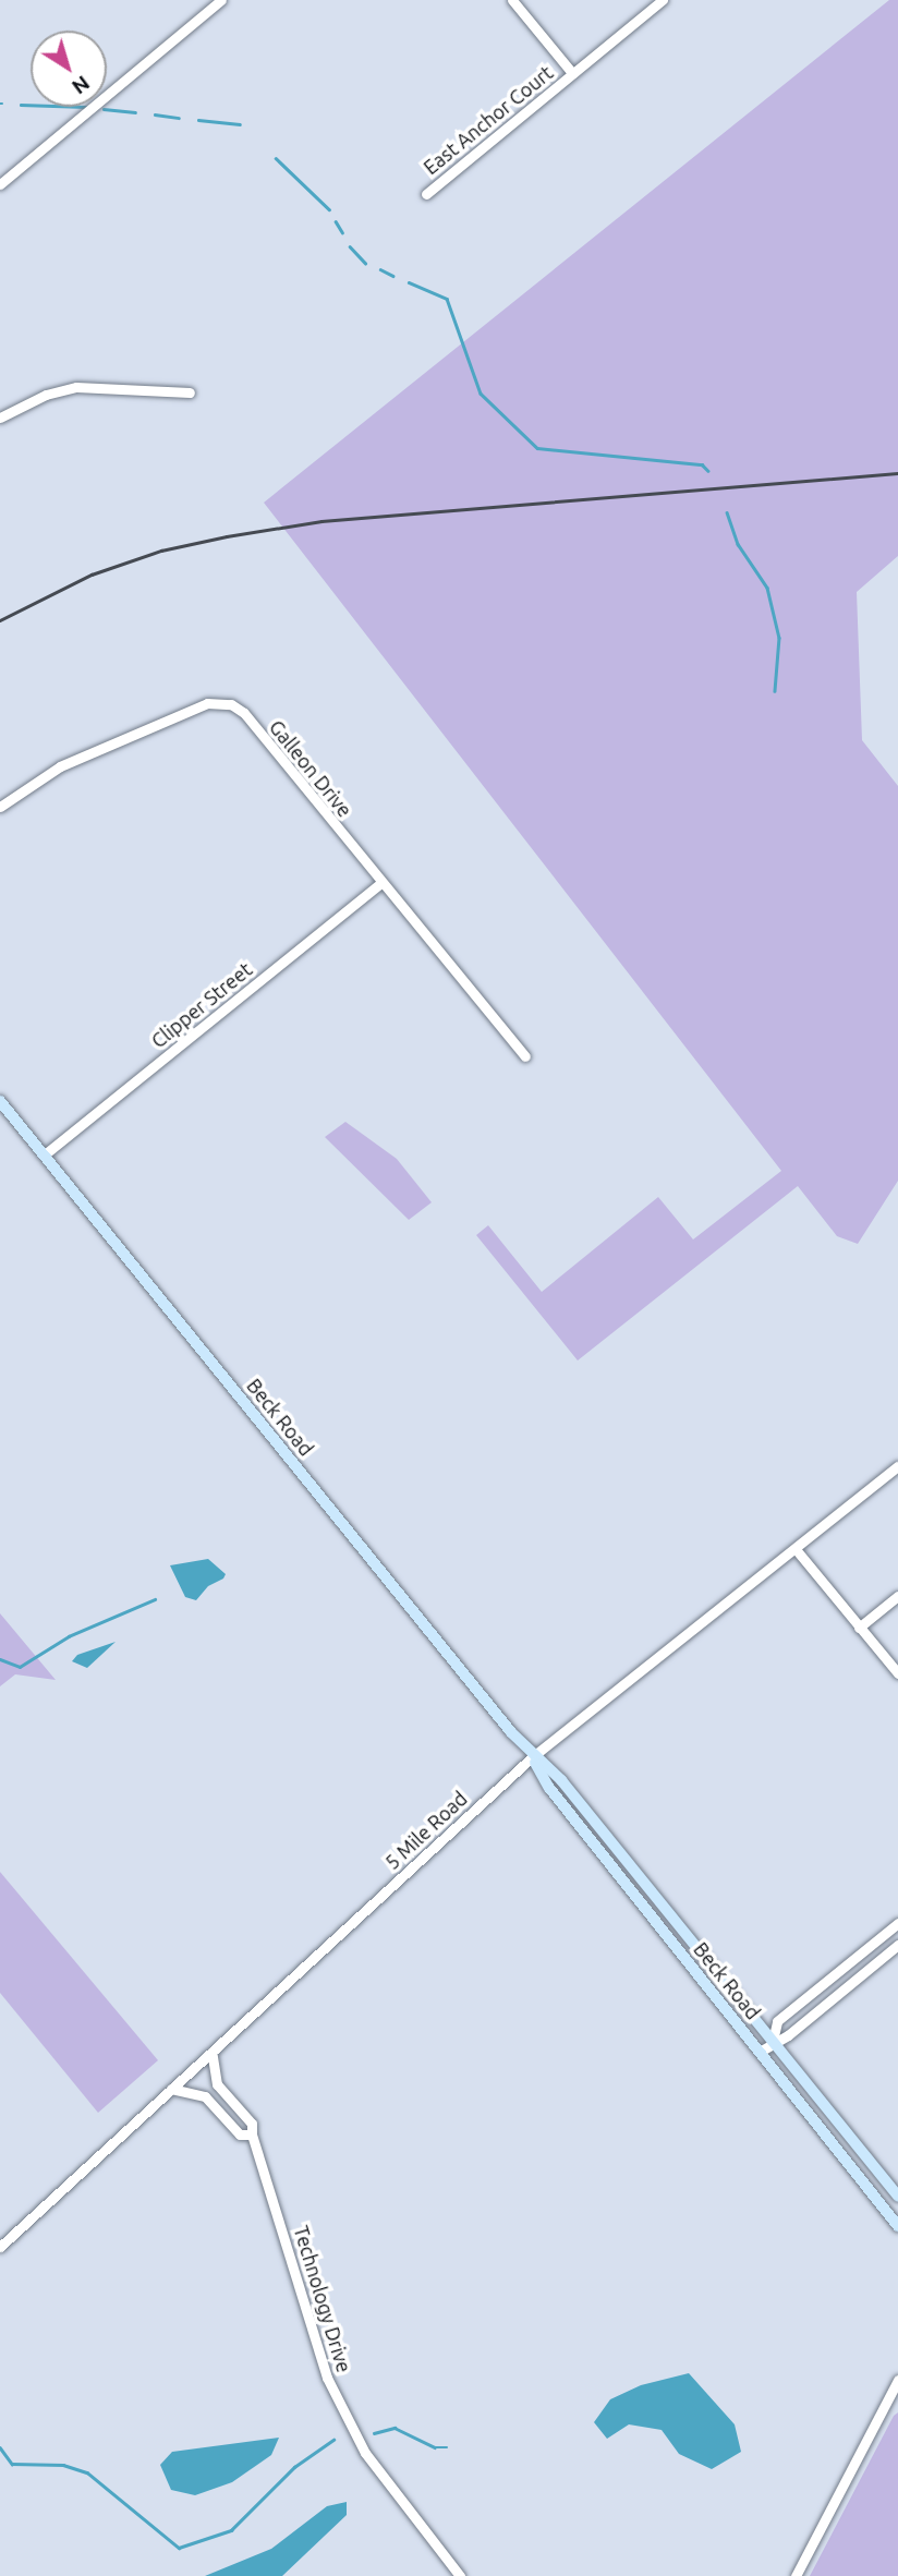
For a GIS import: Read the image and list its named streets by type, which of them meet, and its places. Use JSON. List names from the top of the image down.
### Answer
{
  "streets": {
    "main road": ["Beck Road"],
    "street": [
      "East Anchor Court",
      "Galleon Drive",
      "Clipper Street",
      "5 Mile Road",
      "Technology Drive"
    ]
  },
  "crossings": [
    ["Galleon Drive", "Clipper Street"],
    ["Clipper Street", "Beck Road"],
    ["Beck Road", "5 Mile Road"],
    ["5 Mile Road", "Technology Drive"]
  ],
  "north": "bottom right"
}
